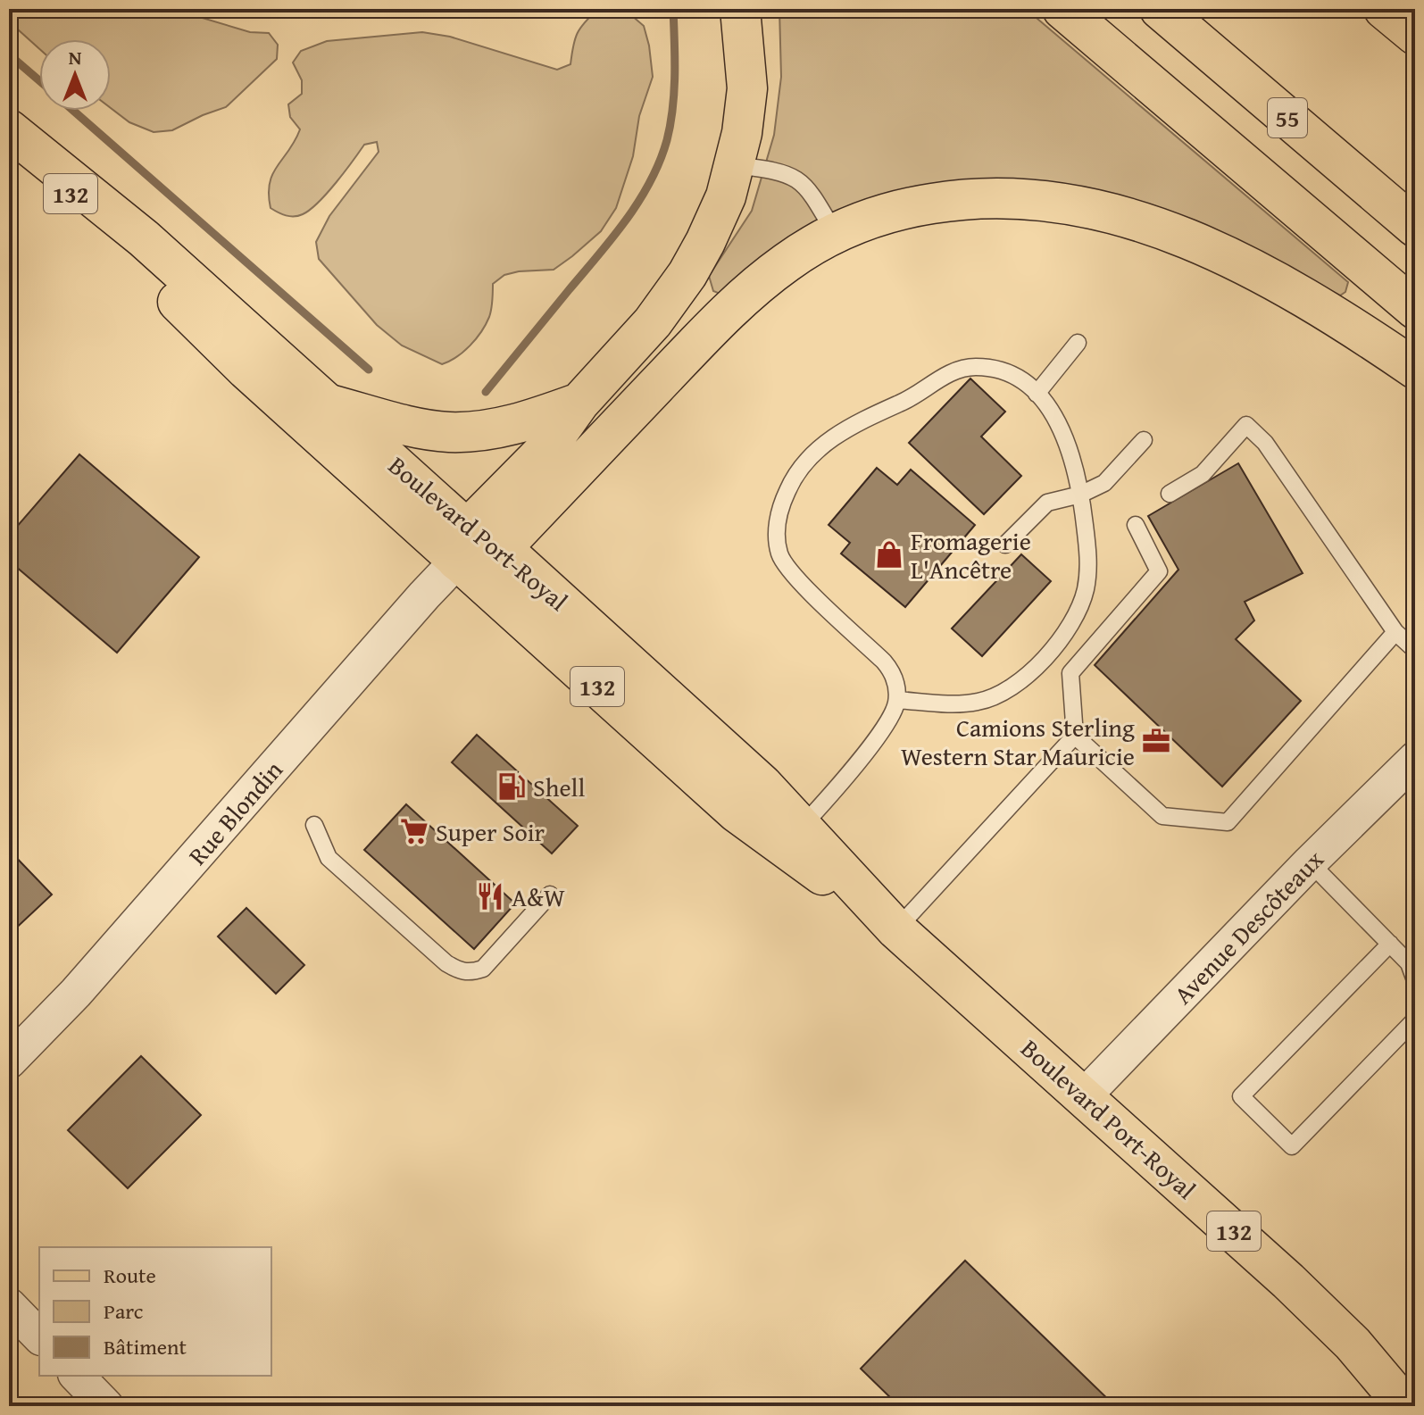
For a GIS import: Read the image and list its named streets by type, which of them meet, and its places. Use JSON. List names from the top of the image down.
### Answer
{
  "streets": {
    "main road": ["55", "132", "Boulevard Port-Royal"],
    "street": ["Rue Blondin", "Avenue Descôteaux"]
  },
  "crossings": [
    ["Boulevard Port-Royal", "Rue Blondin"],
    ["Boulevard Port-Royal", "Avenue Descôteaux"]
  ],
  "places": {
    "shop": ["Fromagerie L'Ancêtre"],
    "office": ["Camions Sterling Western Star Mauricie"],
    "fuel station": ["Shell"],
    "supermarket": ["Super Soir"],
    "restaurant": ["A&W"]
  },
  "legend": ["Route", "Parc", "Bâtiment"],
  "north": "top"
}
